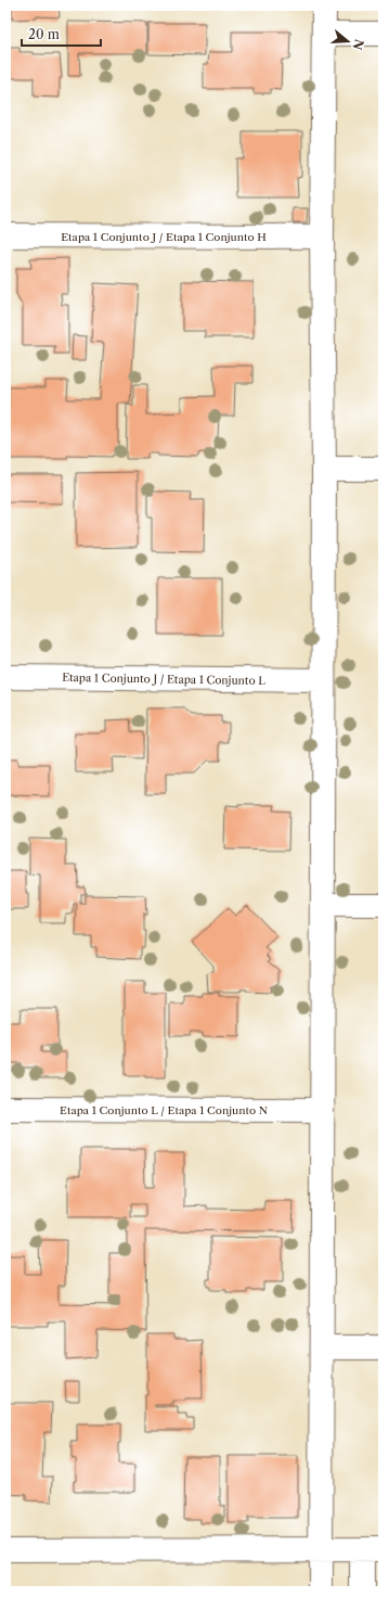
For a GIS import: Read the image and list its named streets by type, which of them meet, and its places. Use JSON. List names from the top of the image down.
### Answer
{
  "streets": {
    "street": ["Etapa 1 Conjunto J / Etapa 1 Conjunto H", "Etapa 1 Conjunto J / Etapa 1 Conjunto L", "Etapa 1 Conjunto L / Etapa 1 Conjunto N"]
  },
  "scale_bar": "20 m",
  "north": "right"
}
